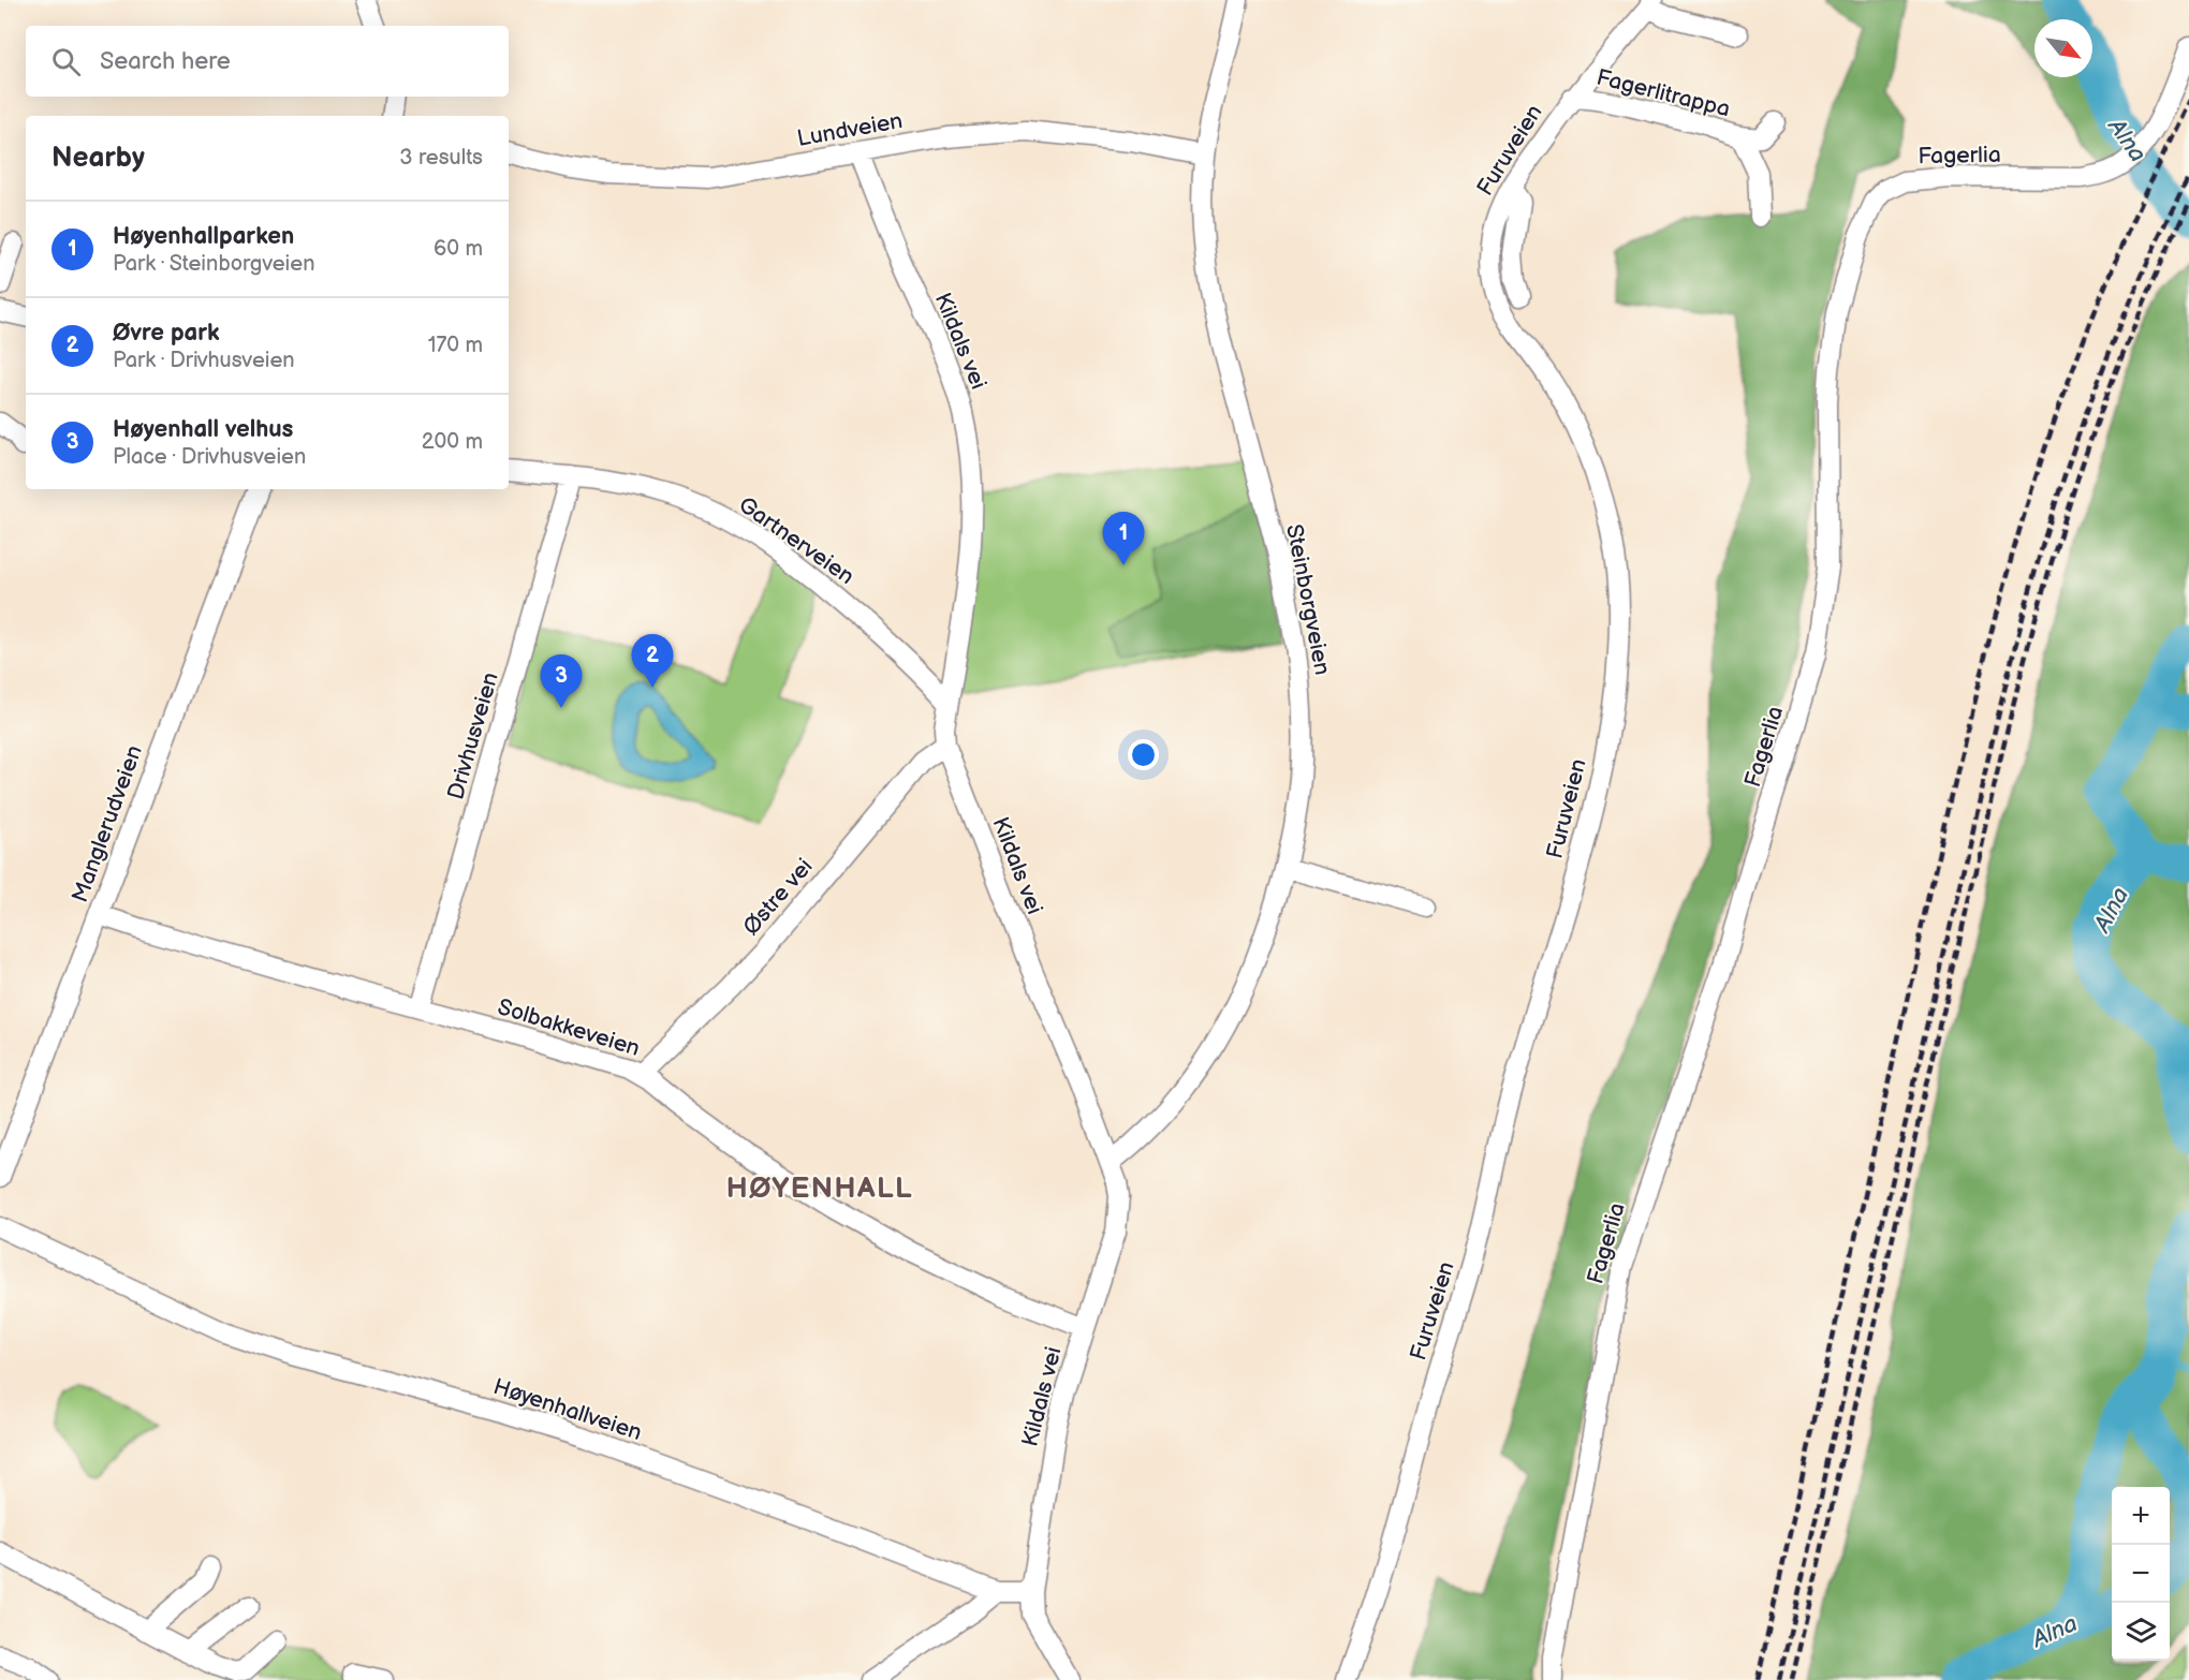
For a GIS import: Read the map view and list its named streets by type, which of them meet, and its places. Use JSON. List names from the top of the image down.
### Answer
{
  "streets": {
    "street": [
      "Fagerlitrappa",
      "Lundveien",
      "Furuveien",
      "Fagerlia",
      "Kildals vei",
      "Gartnerveien",
      "Steinborgveien",
      "Drivhusveien",
      "Manglerudveien",
      "Østre vei",
      "Solbakkeveien",
      "Høyenhallveien"
    ]
  },
  "crossings": [
    ["Fagerlitrappa", "Furuveien"],
    ["Lundveien", "Kildals vei"],
    ["Lundveien", "Steinborgveien"],
    ["Kildals vei", "Gartnerveien"],
    ["Kildals vei", "Steinborgveien"],
    ["Kildals vei", "Østre vei"],
    ["Kildals vei", "Solbakkeveien"],
    ["Kildals vei", "Høyenhallveien"],
    ["Gartnerveien", "Drivhusveien"],
    ["Drivhusveien", "Solbakkeveien"],
    ["Manglerudveien", "Solbakkeveien"],
    ["Østre vei", "Solbakkeveien"]
  ],
  "districts": ["HØYENHALL"],
  "water": ["Alna"],
  "north": "bottom right",
  "page": {
    "search": "Search here",
    "heading": ["Nearby", "3 results"],
    "list": [
      {
        "mark": "1",
        "name": "Høyenhallparken",
        "note": "Park · Steinborgveien",
        "value": "60 m"
      },
      {
        "mark": "2",
        "name": "Øvre park",
        "note": "Park · Drivhusveien",
        "value": "170 m"
      },
      {
        "mark": "3",
        "name": "Høyenhall velhus",
        "note": "Place · Drivhusveien",
        "value": "200 m"
      }
    ],
    "pins": ["1", "2", "3"],
    "map_buttons": ["+", "−"]
  }
}
